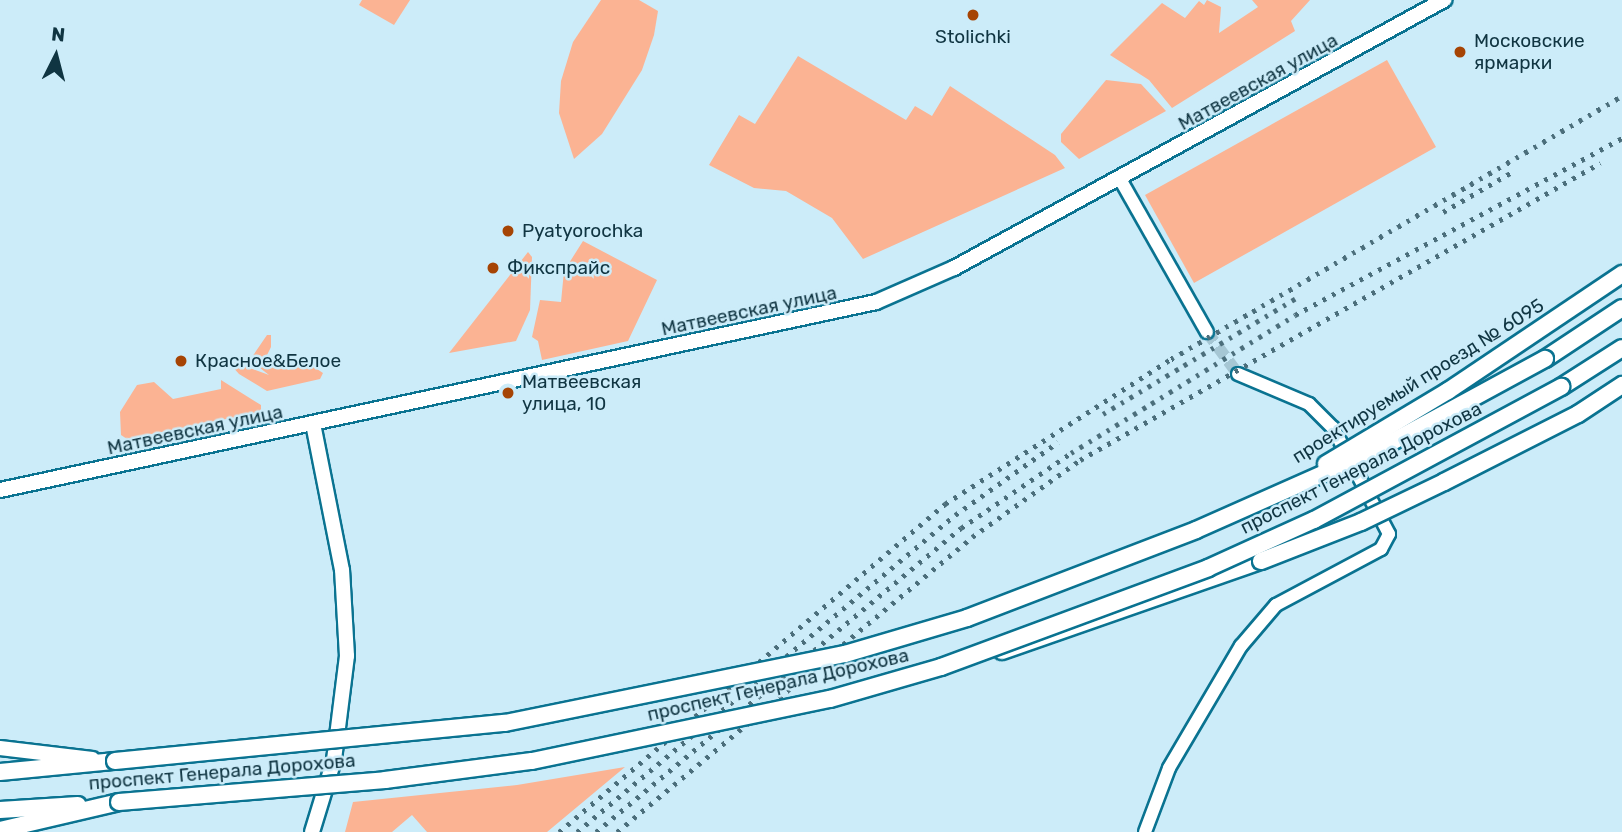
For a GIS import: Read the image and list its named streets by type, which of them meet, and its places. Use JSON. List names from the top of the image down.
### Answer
{
  "streets": {
    "main road": ["проектируемый проезд № 6095", "проспект Генерала Дорохова"],
    "street": ["Матвеевская улица"]
  },
  "crossings": [
    ["проектируемый проезд № 6095", "проспект Генерала Дорохова"]
  ],
  "places": [
    "Stolichki",
    "Московские ярмарки",
    "Pyatyorochka",
    "Фикспрайс",
    "Красное&Белое",
    "Матвеевская улица, 10"
  ],
  "north": "top"
}
